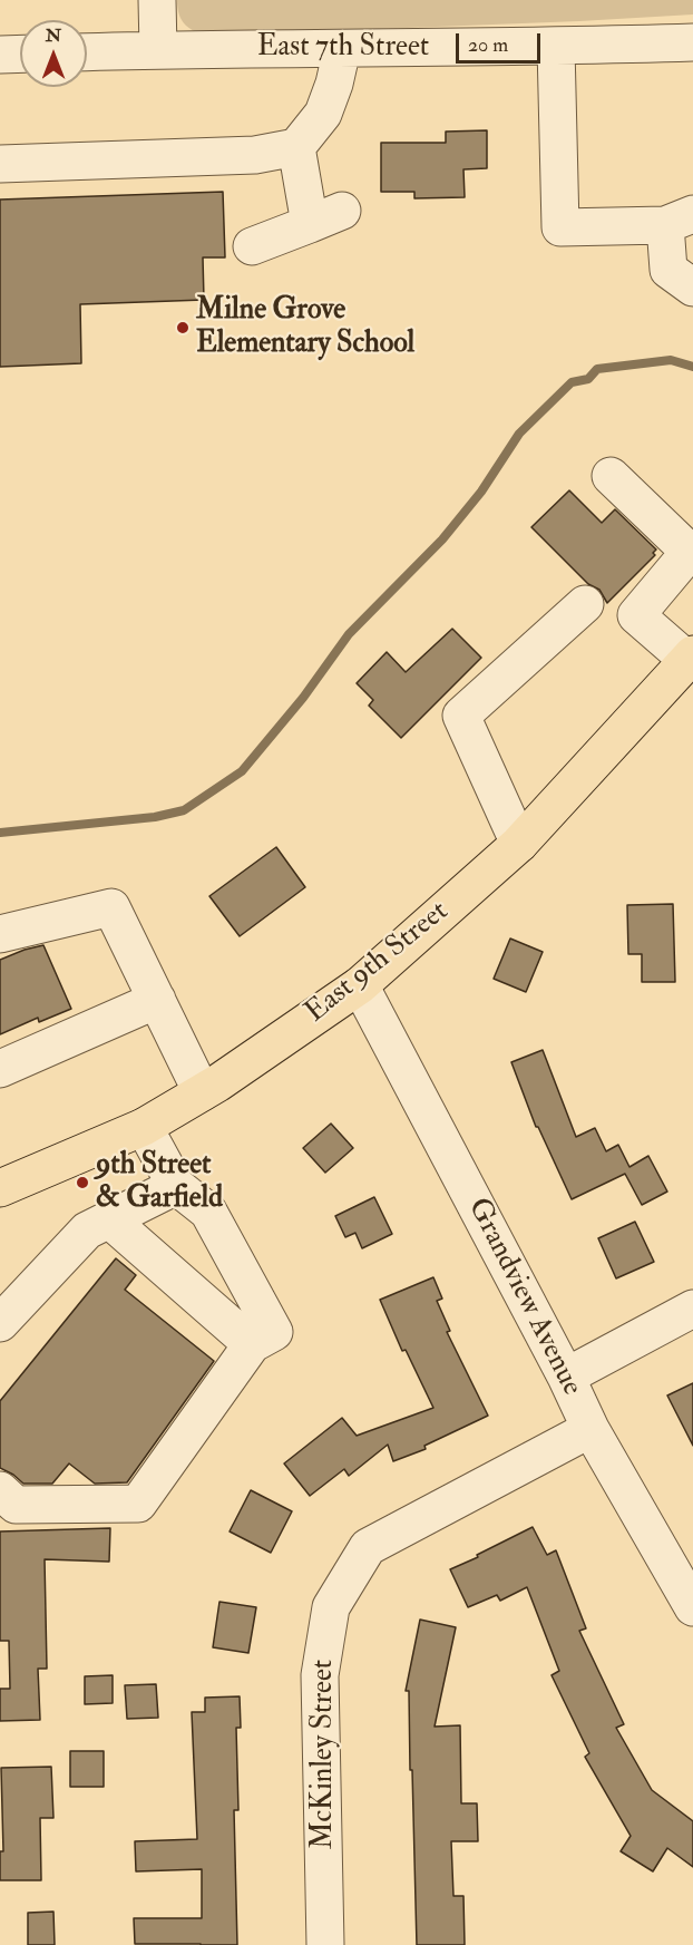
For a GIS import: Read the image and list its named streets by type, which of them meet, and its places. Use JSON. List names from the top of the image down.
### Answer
{
  "streets": {
    "main road": ["East 9th Street"],
    "street": ["East 7th Street", "Grandview Avenue", "McKinley Street"]
  },
  "crossings": [
    ["East 9th Street", "Grandview Avenue"],
    ["Grandview Avenue", "McKinley Street"]
  ],
  "places": ["Milne Grove Elementary School", "9th Street & Garfield"],
  "scale_bar": "20 m",
  "north": "top"
}
